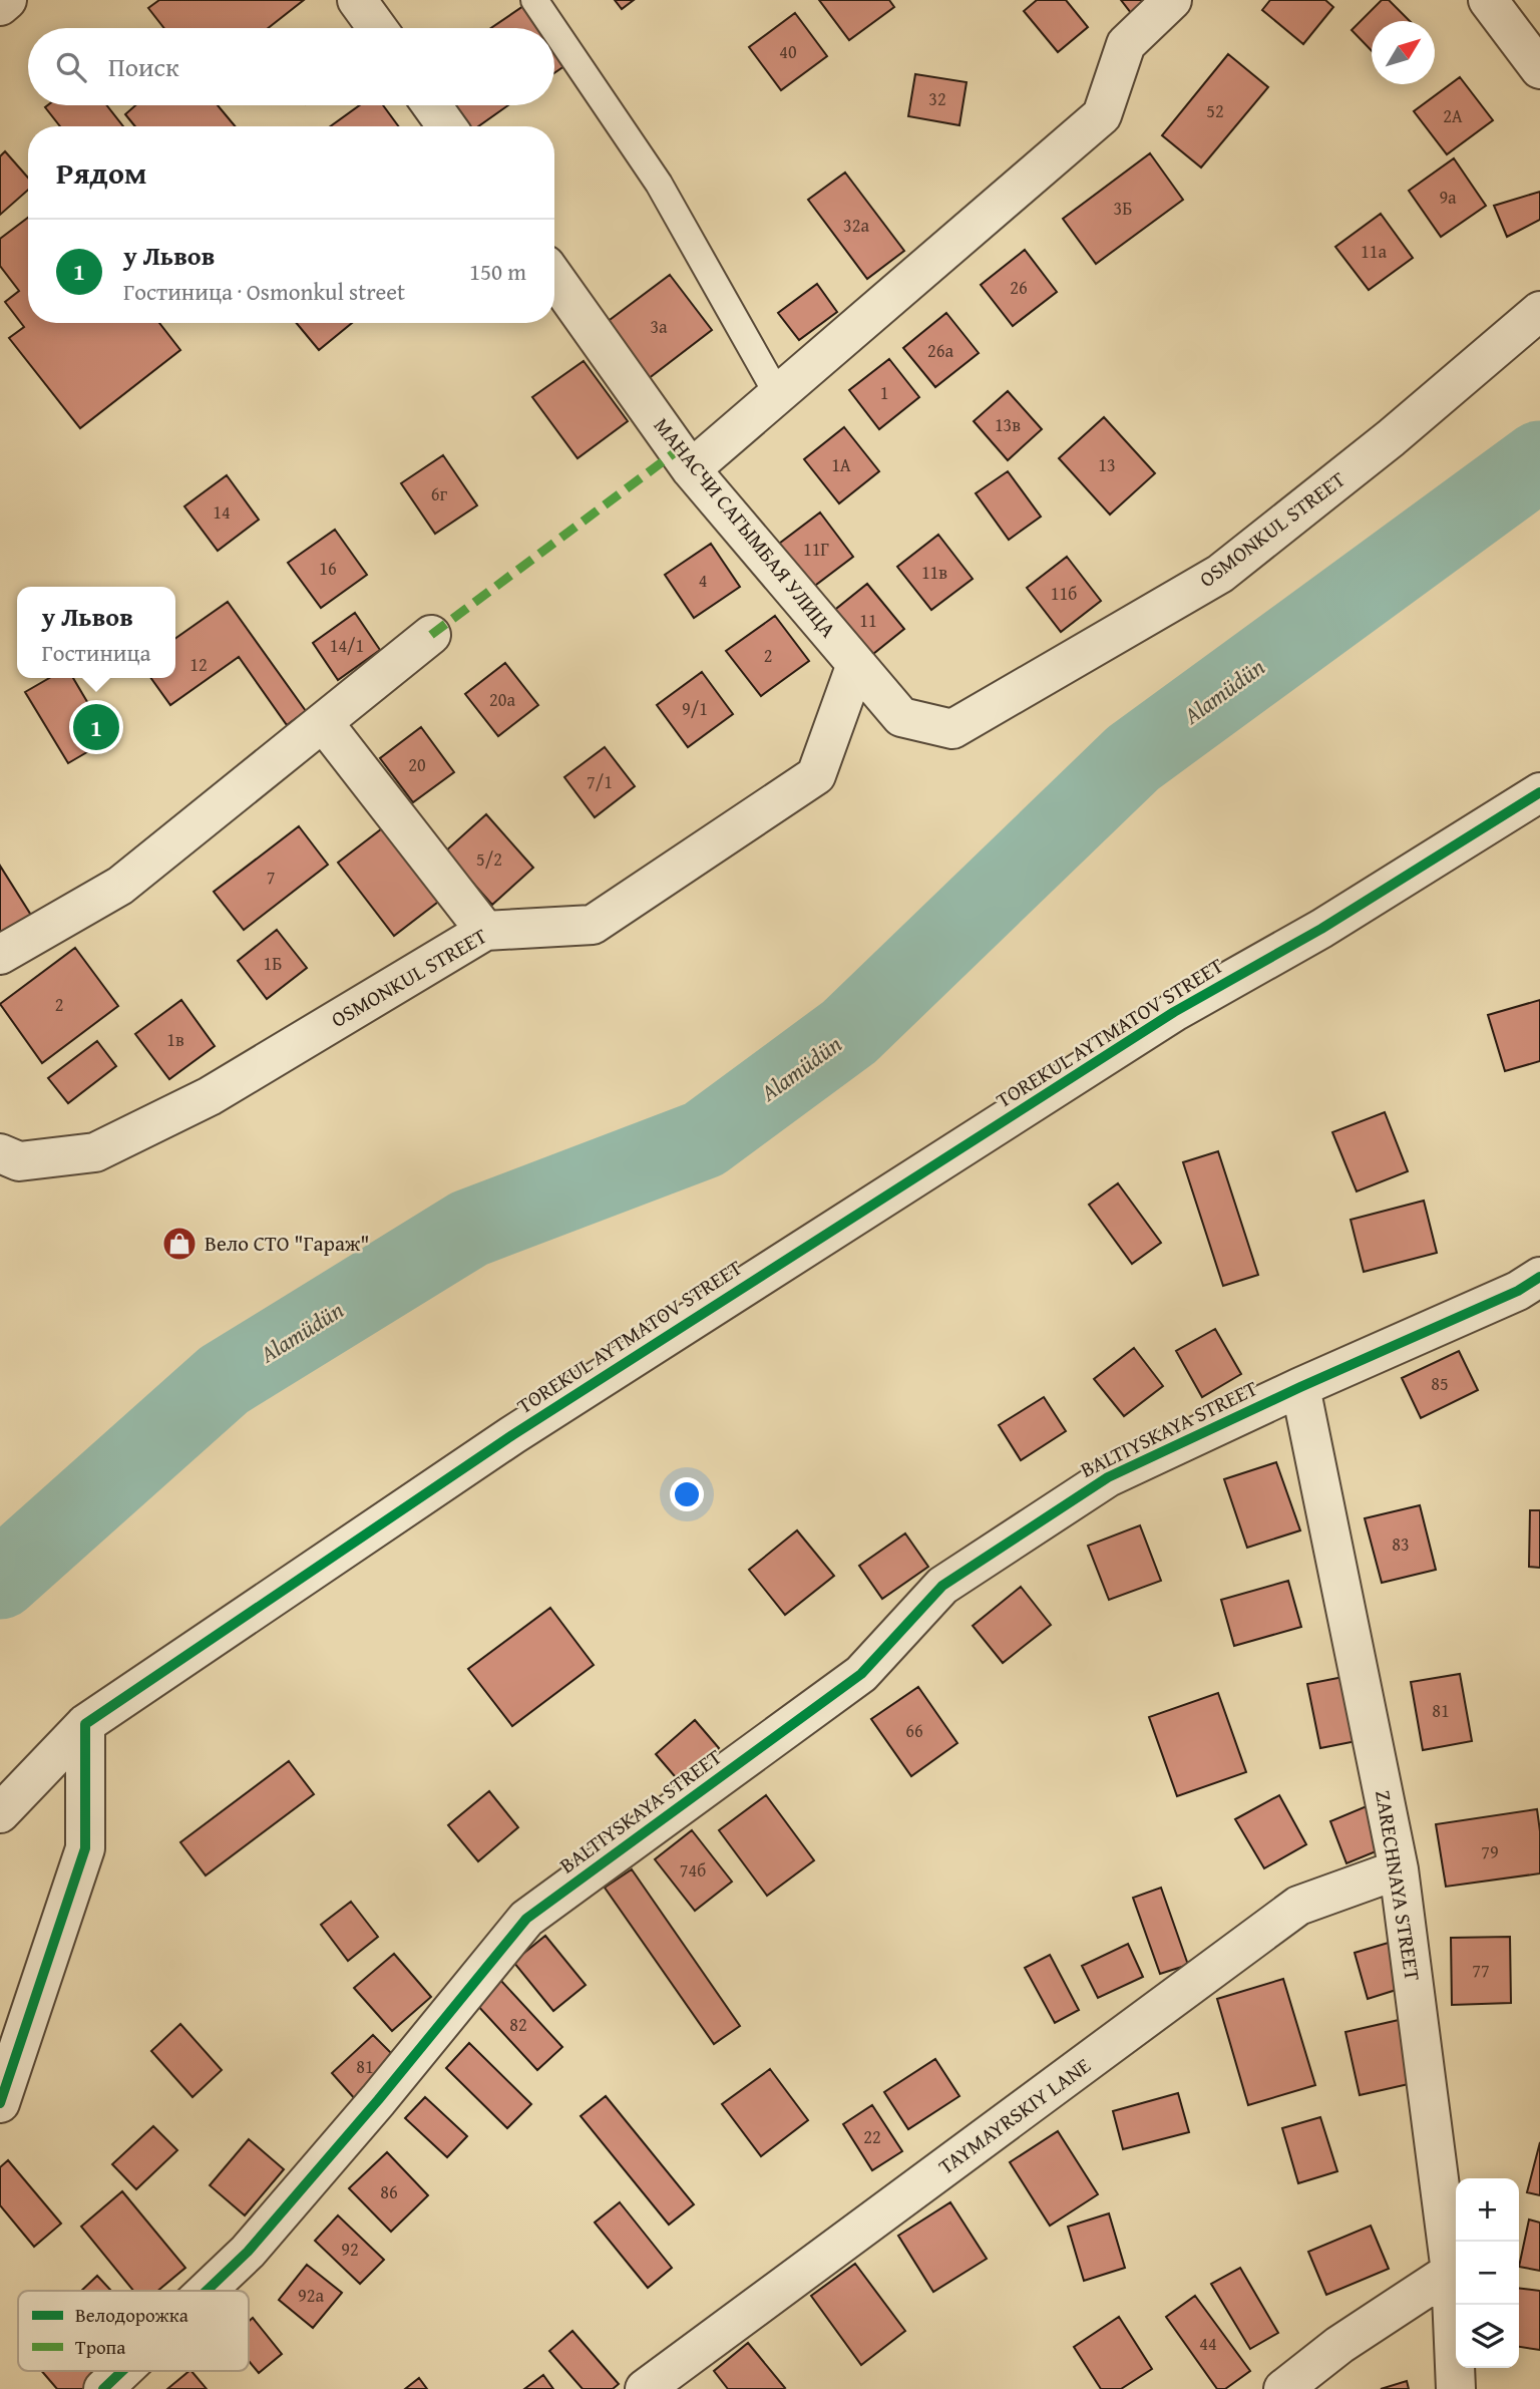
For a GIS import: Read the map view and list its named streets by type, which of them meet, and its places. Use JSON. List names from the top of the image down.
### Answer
{
  "streets": {
    "street": [
      "МАНАСЧИ САГЫМБАЯ УЛИЦА",
      "OSMONKUL STREET",
      "TOREKUL AYTMATOV STREET",
      "BALTIYSKAYA STREET",
      "ZARECHNAYA STREET",
      "TAYMAYRSKIY LANE"
    ]
  },
  "crossings": [
    ["МАНАСЧИ САГЫМБАЯ УЛИЦА", "OSMONKUL STREET"],
    ["BALTIYSKAYA STREET", "ZARECHNAYA STREET"],
    ["ZARECHNAYA STREET", "TAYMAYRSKIY LANE"]
  ],
  "water": ["Alamüdün"],
  "places": {
    "shop": ["Вело СТО \"Гараж\""]
  },
  "house_numbers": [
    "40",
    "32",
    "52",
    "2А",
    "9а",
    "3Б",
    "32а",
    "11а",
    "26",
    "3а",
    "26а",
    "1",
    "13в",
    "1А",
    "13",
    "6г",
    "14",
    "11Г",
    "16",
    "11в",
    "4",
    "11б",
    "11",
    "14/1",
    "2",
    "12",
    "20а",
    "9/1",
    "20",
    "7/1",
    "5/2",
    "7",
    "1Б",
    "2",
    "1в",
    "85",
    "83",
    "81",
    "66",
    "79",
    "74б",
    "77",
    "82",
    "81",
    "22",
    "86",
    "92",
    "92а",
    "44"
  ],
  "legend": ["Велодорожка", "Тропа"],
  "north": "top right",
  "page": {
    "search": "Поиск",
    "heading": "Рядом",
    "list": [
      {
        "mark": "1",
        "name": "у Львов",
        "note": "Гостиница · Osmonkul street",
        "value": "150 m"
      }
    ],
    "popup": ["у Львов", "Гостиница"],
    "pins": "1",
    "map_buttons": ["+", "−"]
  }
}
